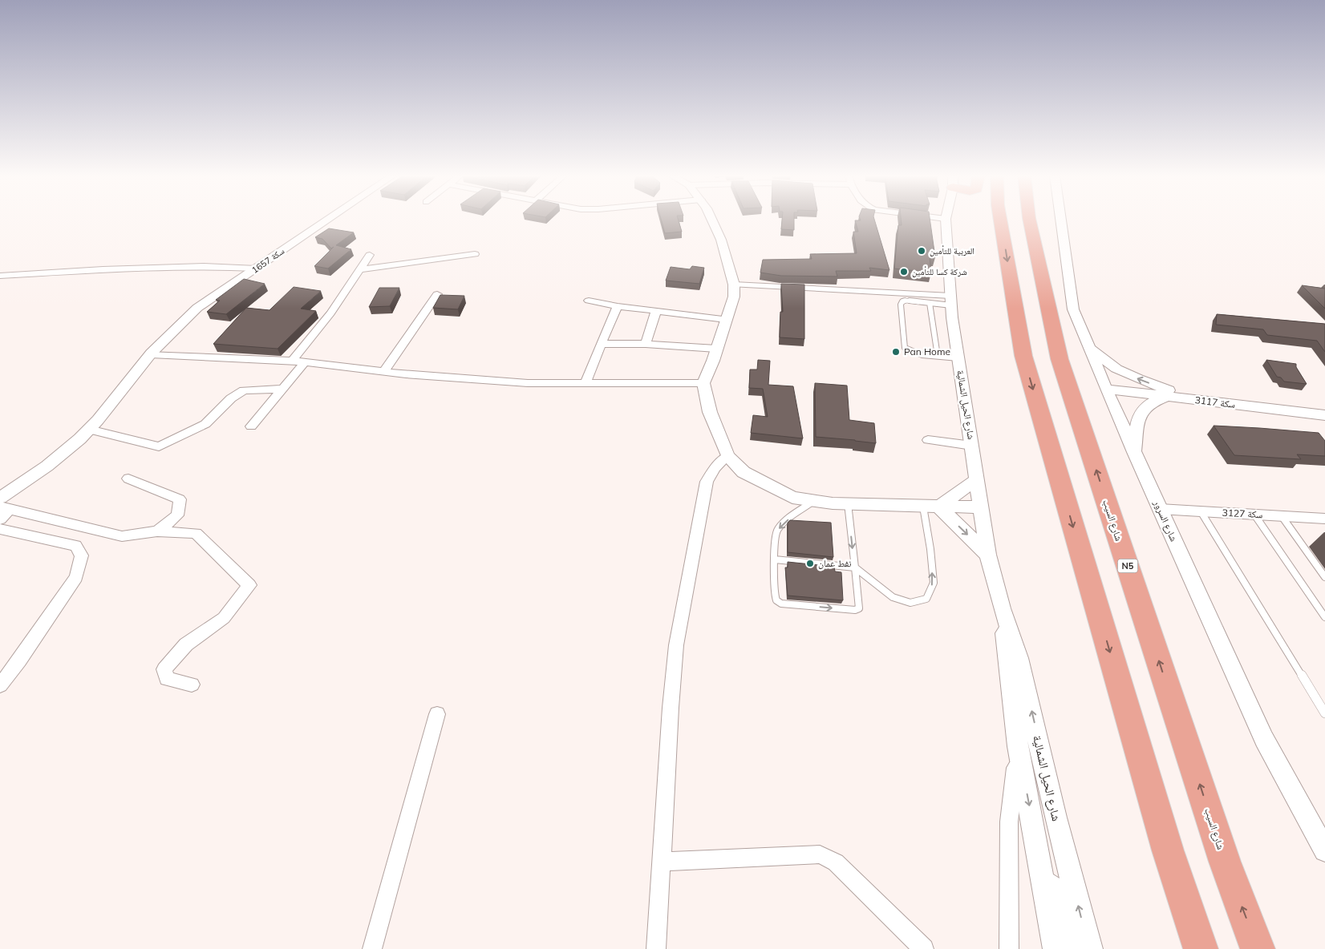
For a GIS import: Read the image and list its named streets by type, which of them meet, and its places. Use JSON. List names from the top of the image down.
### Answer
{
  "streets": {
    "highway": ["شارع السيب", "N5"],
    "street": [
      "سكة 1657",
      "سكة 3117",
      "شارع الحيل الشمالية",
      "سكة 3127",
      "شارع السرور"
    ]
  },
  "crossings": [
    ["سكة 3117", "شارع السرور"],
    ["سكة 3127", "شارع السرور"]
  ],
  "places": [
    "العربية للتأمين",
    "شركة كسا للتأمين",
    "Pan Home",
    "نفط عمان"
  ]
}
